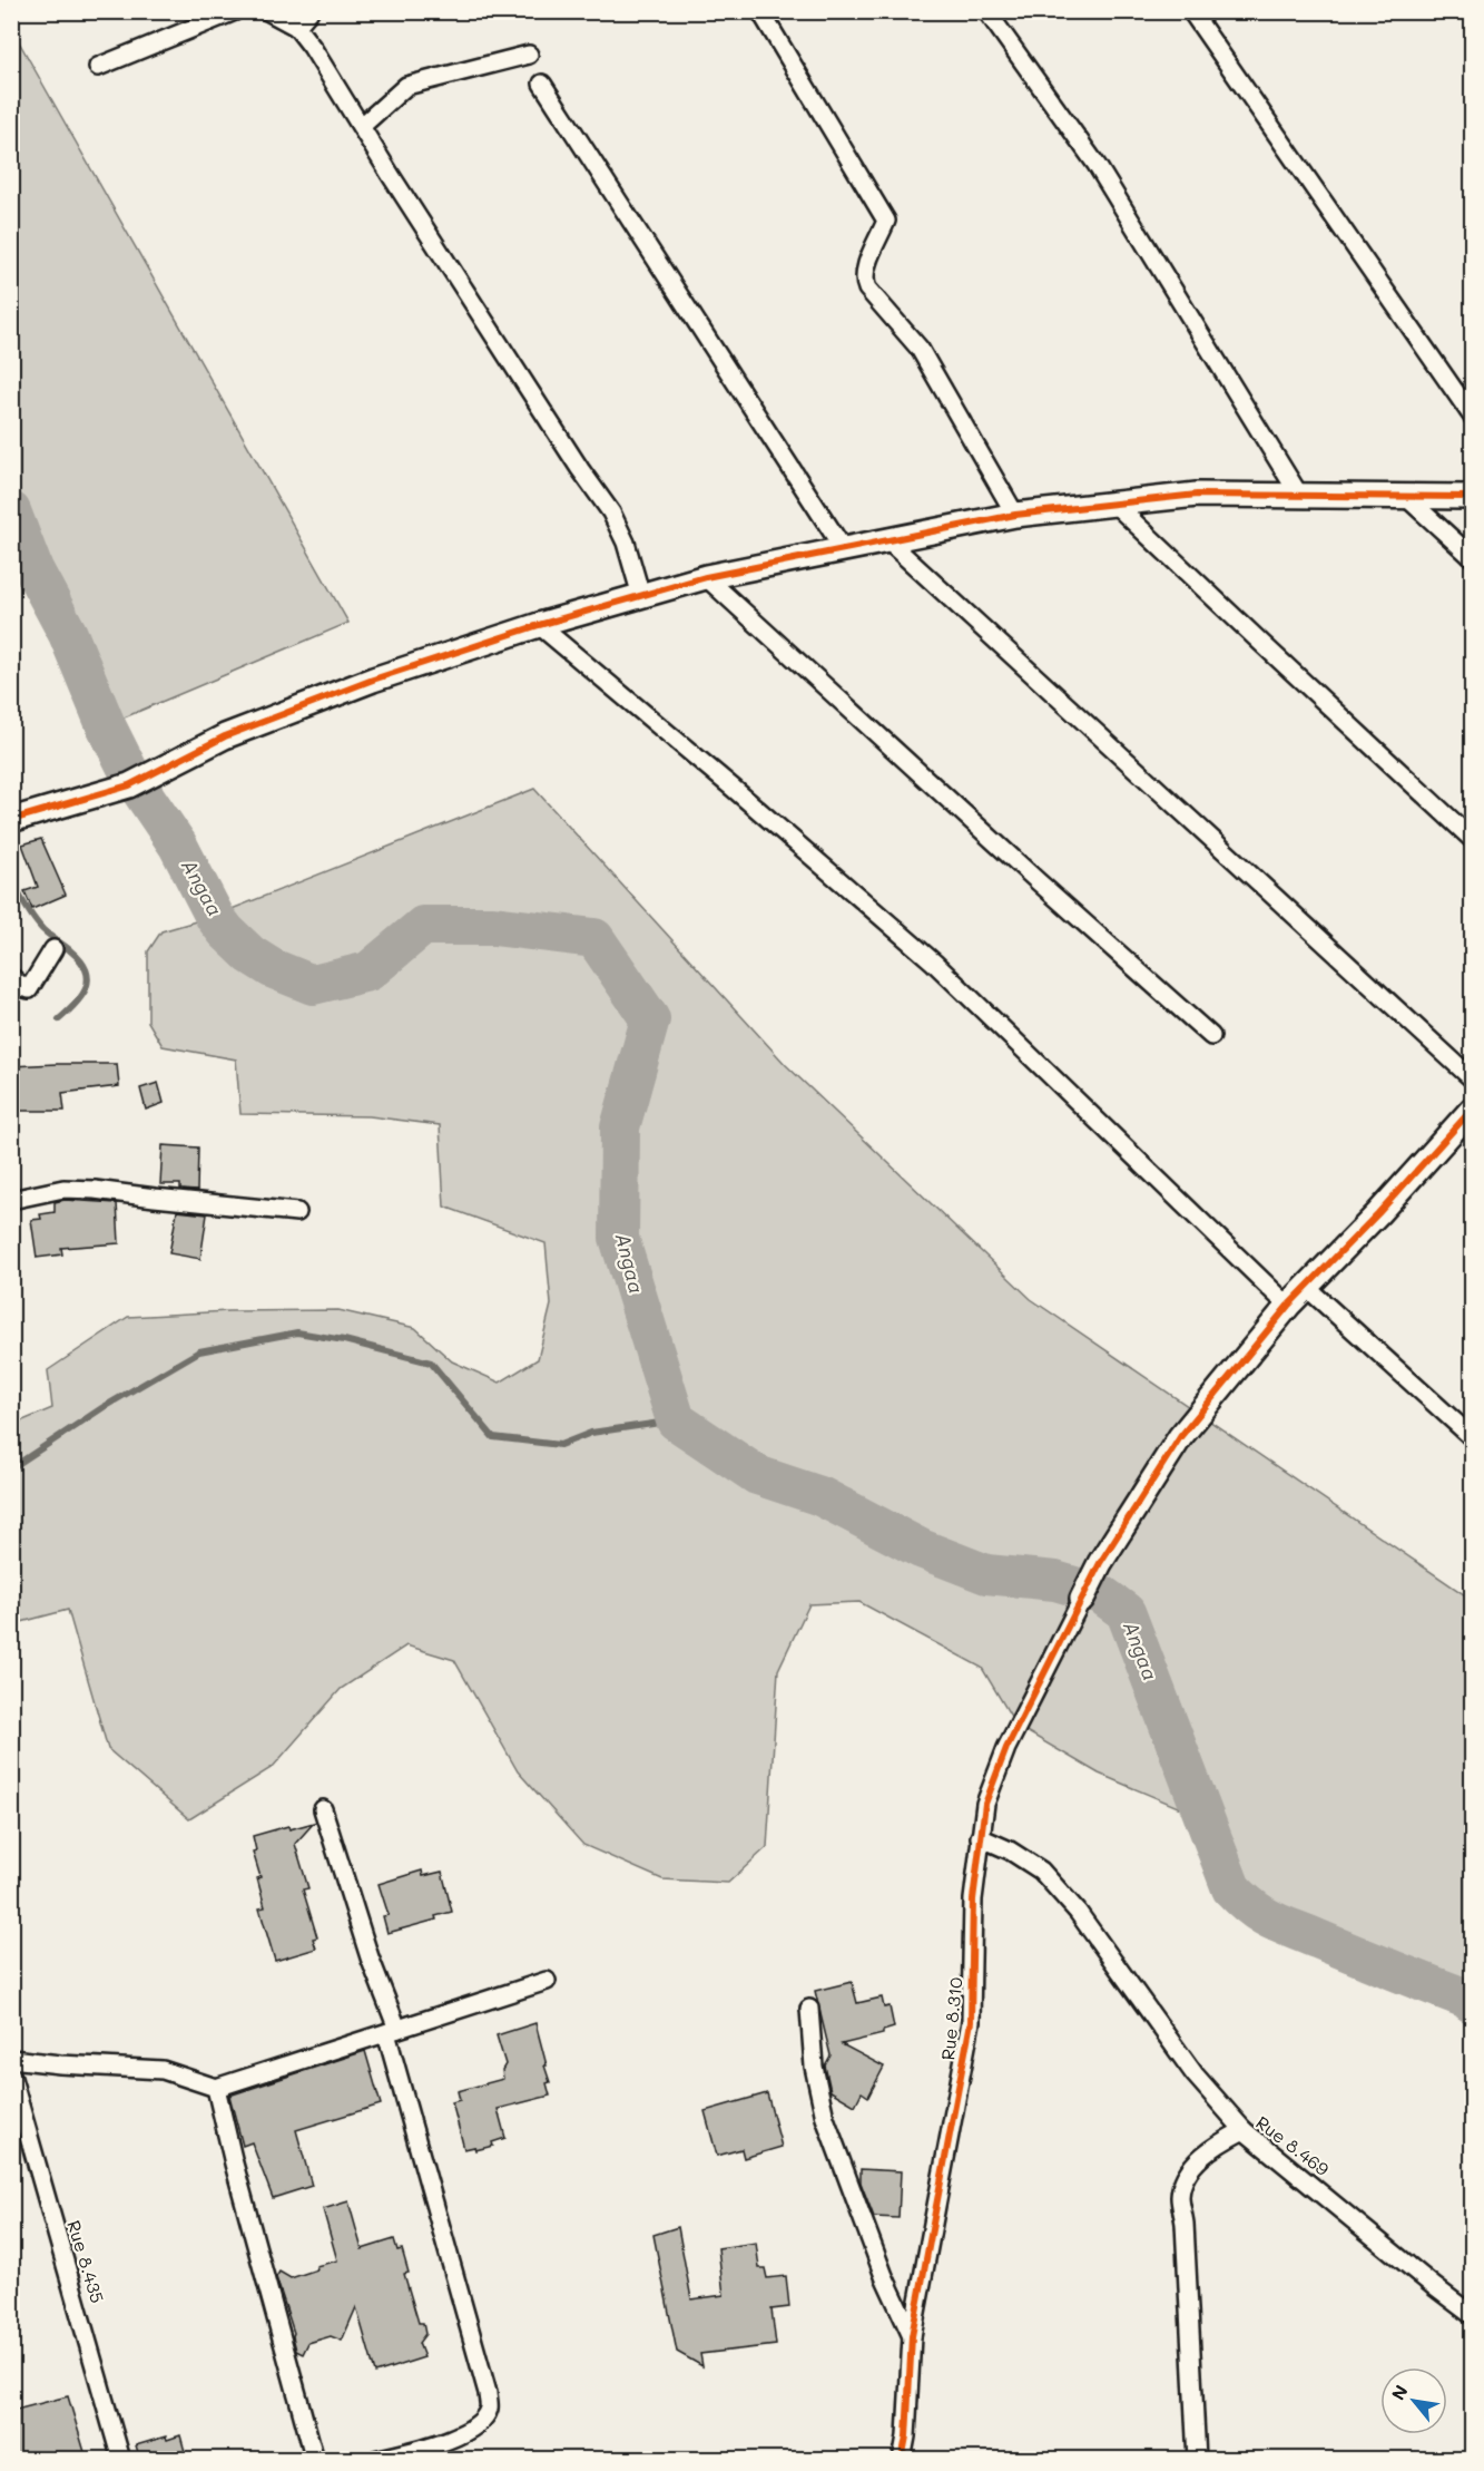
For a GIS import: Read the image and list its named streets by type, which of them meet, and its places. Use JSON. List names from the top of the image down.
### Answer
{
  "streets": {
    "street": ["Rue 8.310", "Rue 8.469", "Rue 8.435"]
  },
  "water": ["Angaa"],
  "north": "top left"
}
